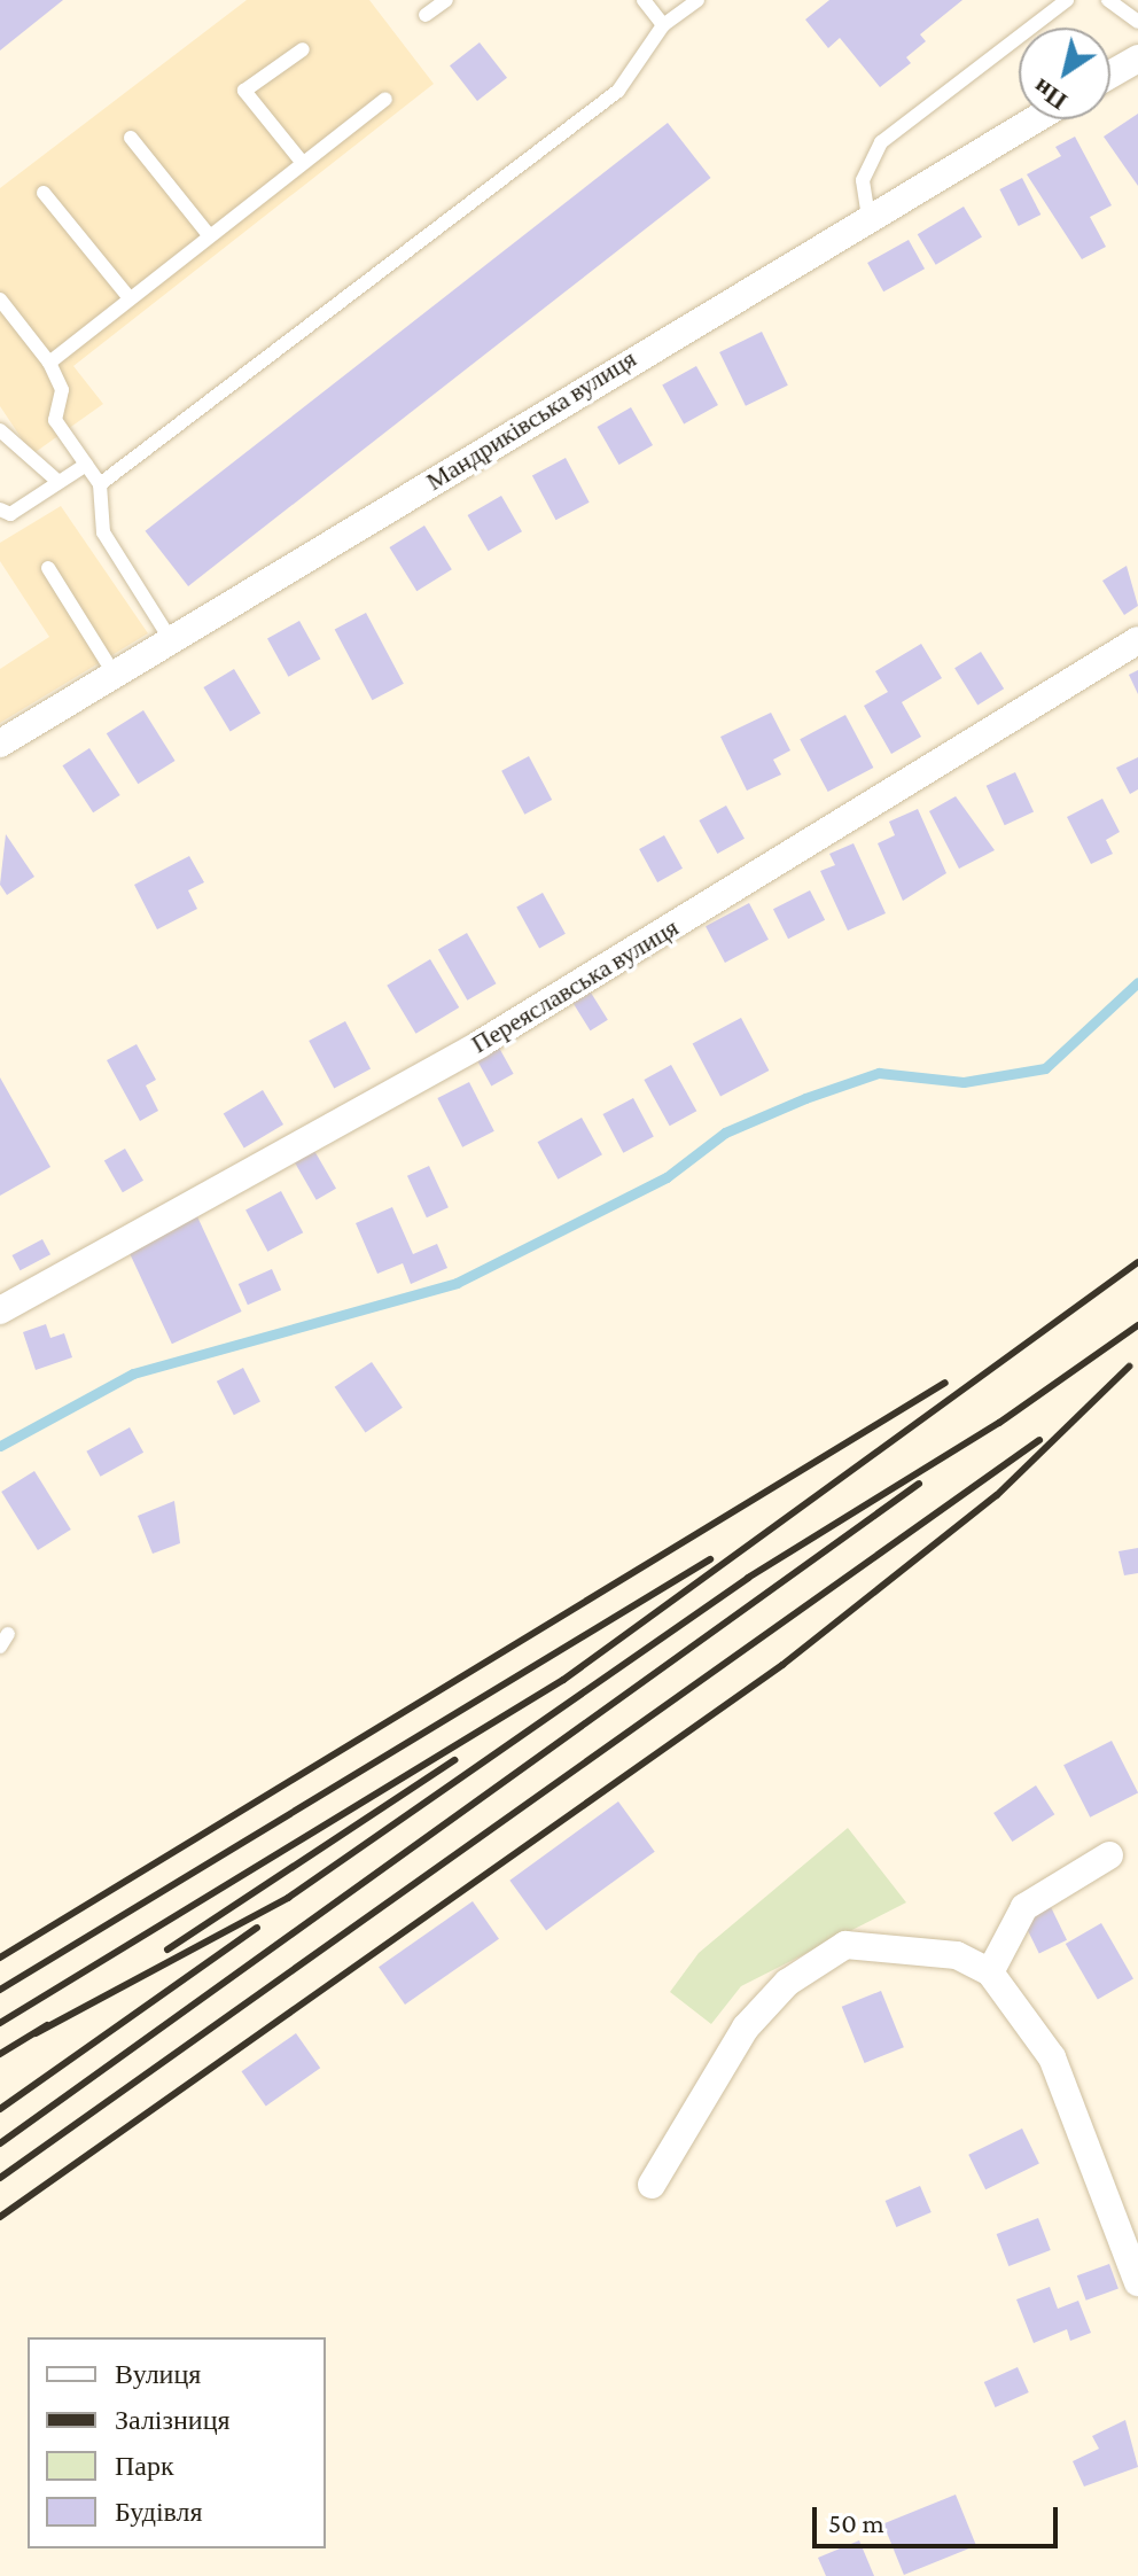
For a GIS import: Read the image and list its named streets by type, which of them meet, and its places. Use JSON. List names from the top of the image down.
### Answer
{
  "streets": {
    "street": ["Мандриківська вулиця", "Переяславська вулиця"]
  },
  "legend": [
    "Вулиця",
    "Залізниця",
    "Парк",
    "Будівля"
  ],
  "scale_bar": "50 m",
  "north": "bottom left"
}
